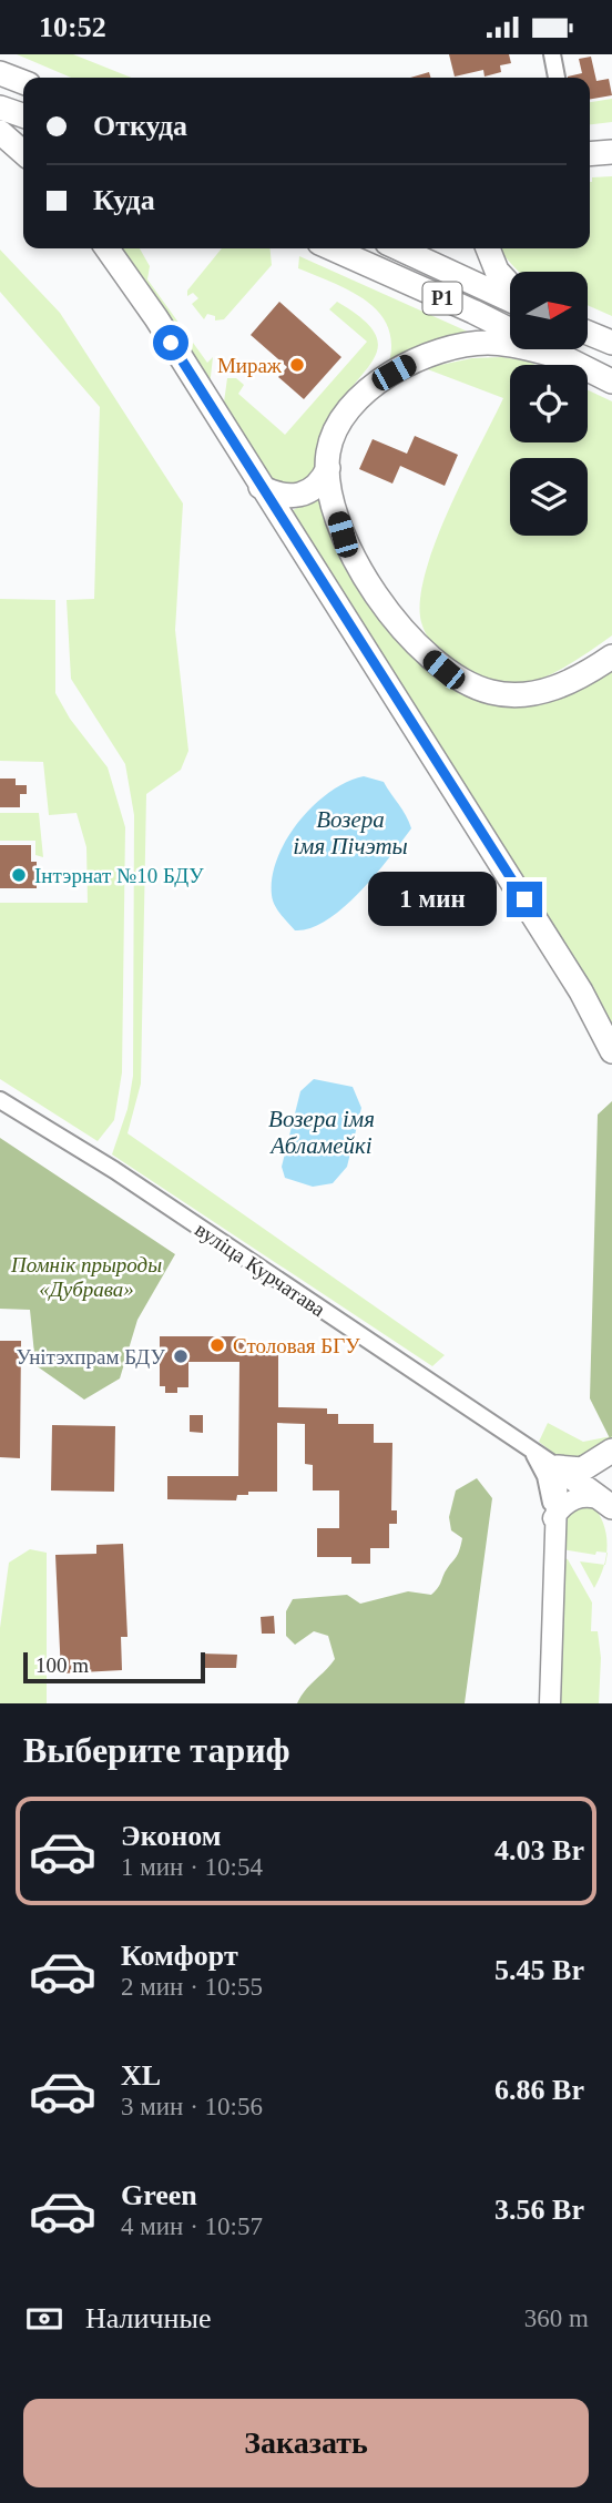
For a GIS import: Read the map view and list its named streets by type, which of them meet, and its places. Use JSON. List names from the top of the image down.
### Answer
{
  "streets": {
    "highway": ["Р1"],
    "street": ["вуліца Курчатава"]
  },
  "water": ["Возера імя Пічэты", "Возера імя Абламейкі"],
  "parks": ["Помнік прыроды «Дубрава»"],
  "places": [
    "Мираж",
    "Інтэрнат №10 БДУ",
    "Столовая БГУ",
    "Унітэхпрам БДУ"
  ],
  "scale_bar": "100 m",
  "north": "right",
  "page": {
    "status": "10:52",
    "banner": ["Откуда", "Куда"],
    "bubble": "1 мин",
    "scale": "100 m",
    "heading": "Выберите тариф",
    "list": [
      {
        "name": "Эконом",
        "note": "1 мин · 10:54",
        "value": "4.03 Br"
      },
      {
        "name": "Комфорт",
        "note": "2 мин · 10:55",
        "value": "5.45 Br"
      },
      {
        "name": "XL",
        "note": "3 мин · 10:56",
        "value": "6.86 Br"
      },
      {
        "name": "Green",
        "note": "4 мин · 10:57",
        "value": "3.56 Br"
      }
    ],
    "pay": ["Наличные", "360 m"],
    "buttons": "Заказать"
  }
}
